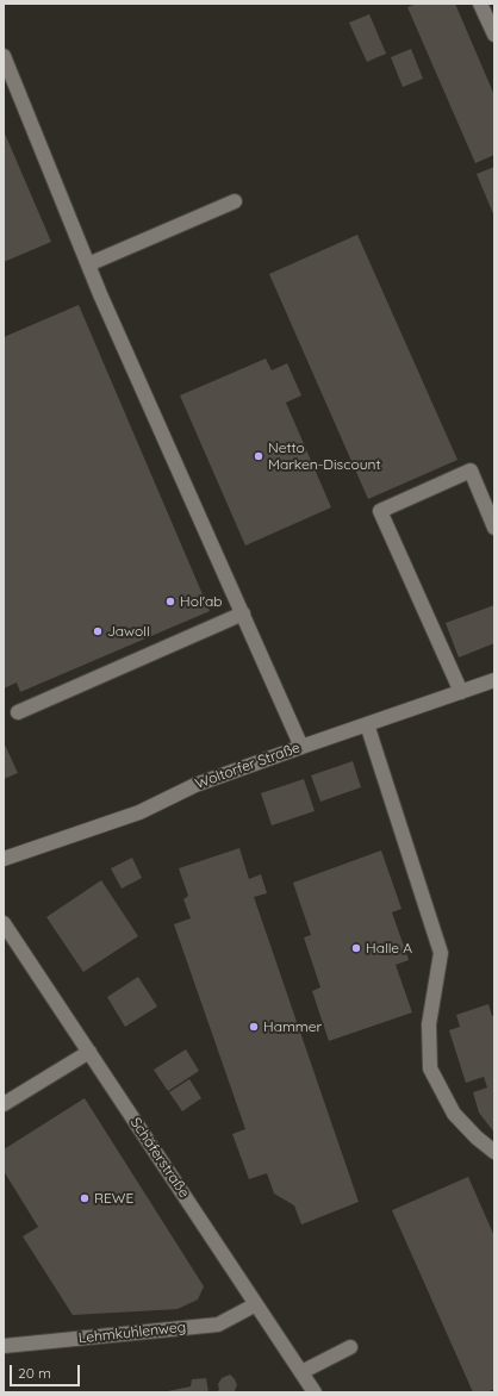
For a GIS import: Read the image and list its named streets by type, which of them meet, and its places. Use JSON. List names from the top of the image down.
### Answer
{
  "streets": {
    "street": ["Woltorfer Straße", "Schäferstraße", "Lehmkuhlenweg"]
  },
  "crossings": [
    ["Schäferstraße", "Lehmkuhlenweg"]
  ],
  "places": [
    "Netto Marken-Discount",
    "Hol'ab",
    "Jawoll",
    "Halle A",
    "Hammer",
    "REWE"
  ],
  "scale_bar": "20 m"
}
